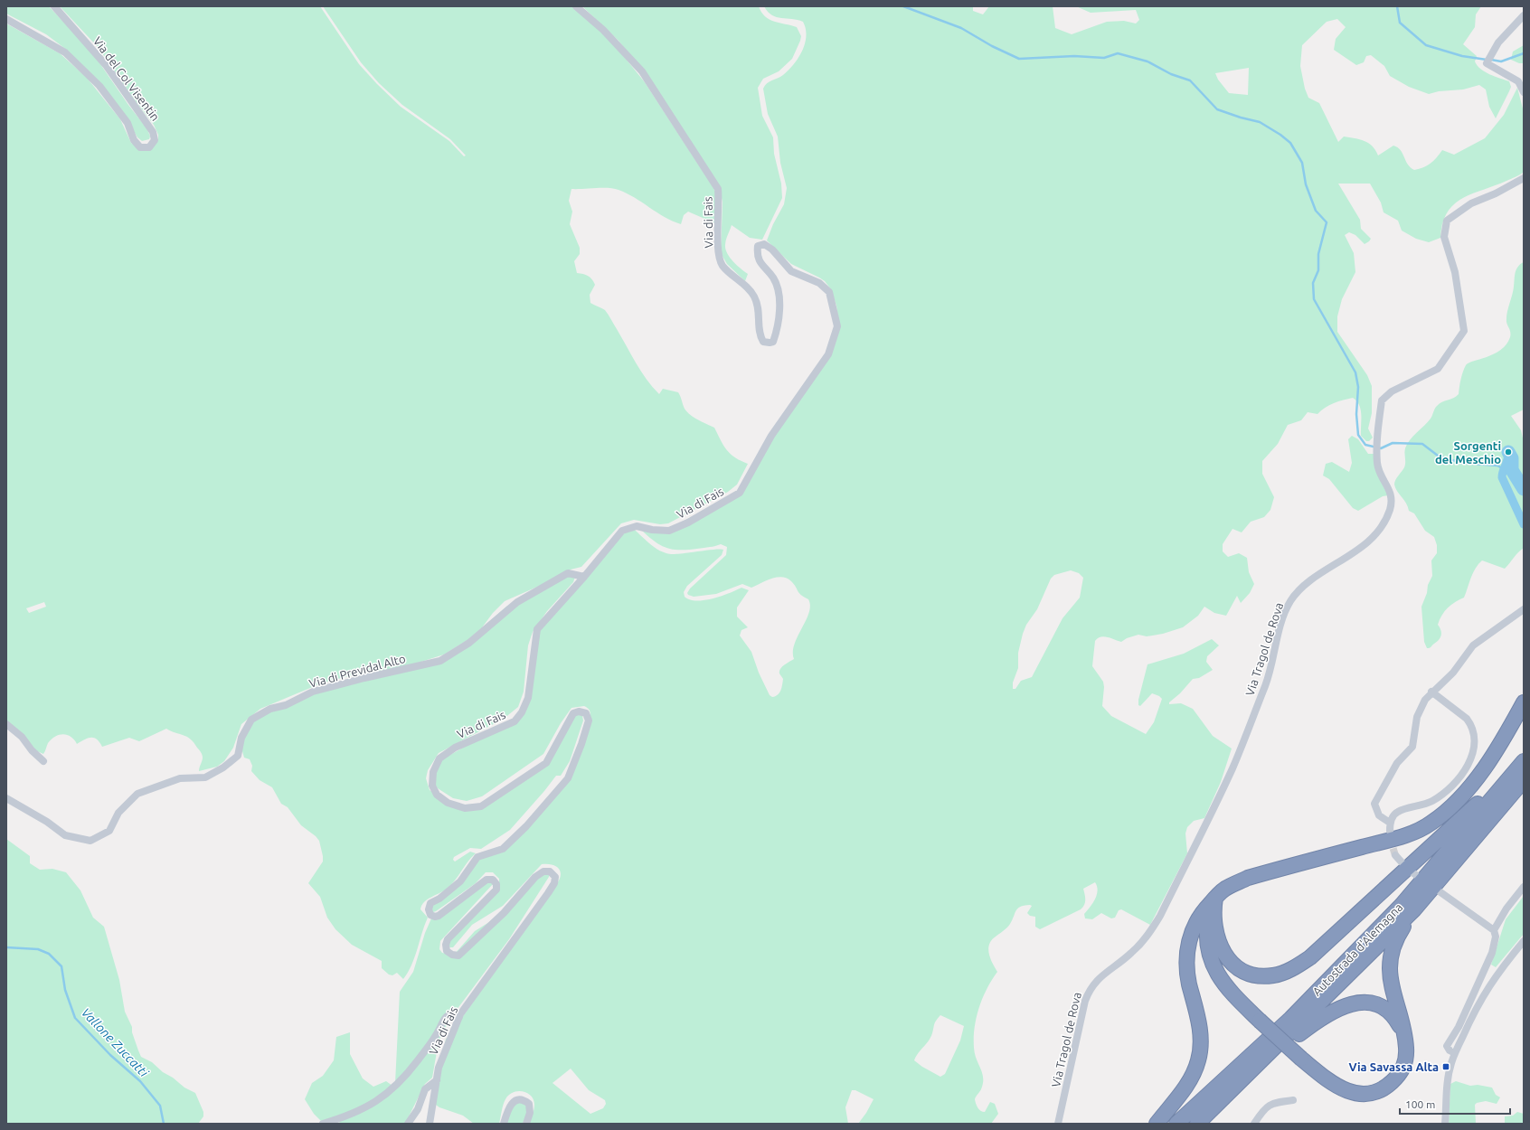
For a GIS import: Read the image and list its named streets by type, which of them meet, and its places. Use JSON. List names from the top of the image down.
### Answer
{
  "streets": {
    "highway": ["Autostrada d'Alemagna"],
    "street": [
      "Via del Col Visentin",
      "Via di Fais",
      "Via Tragol de Rova",
      "Via di Previdal Alto"
    ]
  },
  "crossings": [
    ["Via di Fais", "Via di Previdal Alto"]
  ],
  "water": ["Vallone Zuccatti"],
  "places": {
    "other": ["Sorgenti del Meschio"],
    "transit": ["Via Savassa Alta"]
  },
  "scale_bar": "100 m"
}
